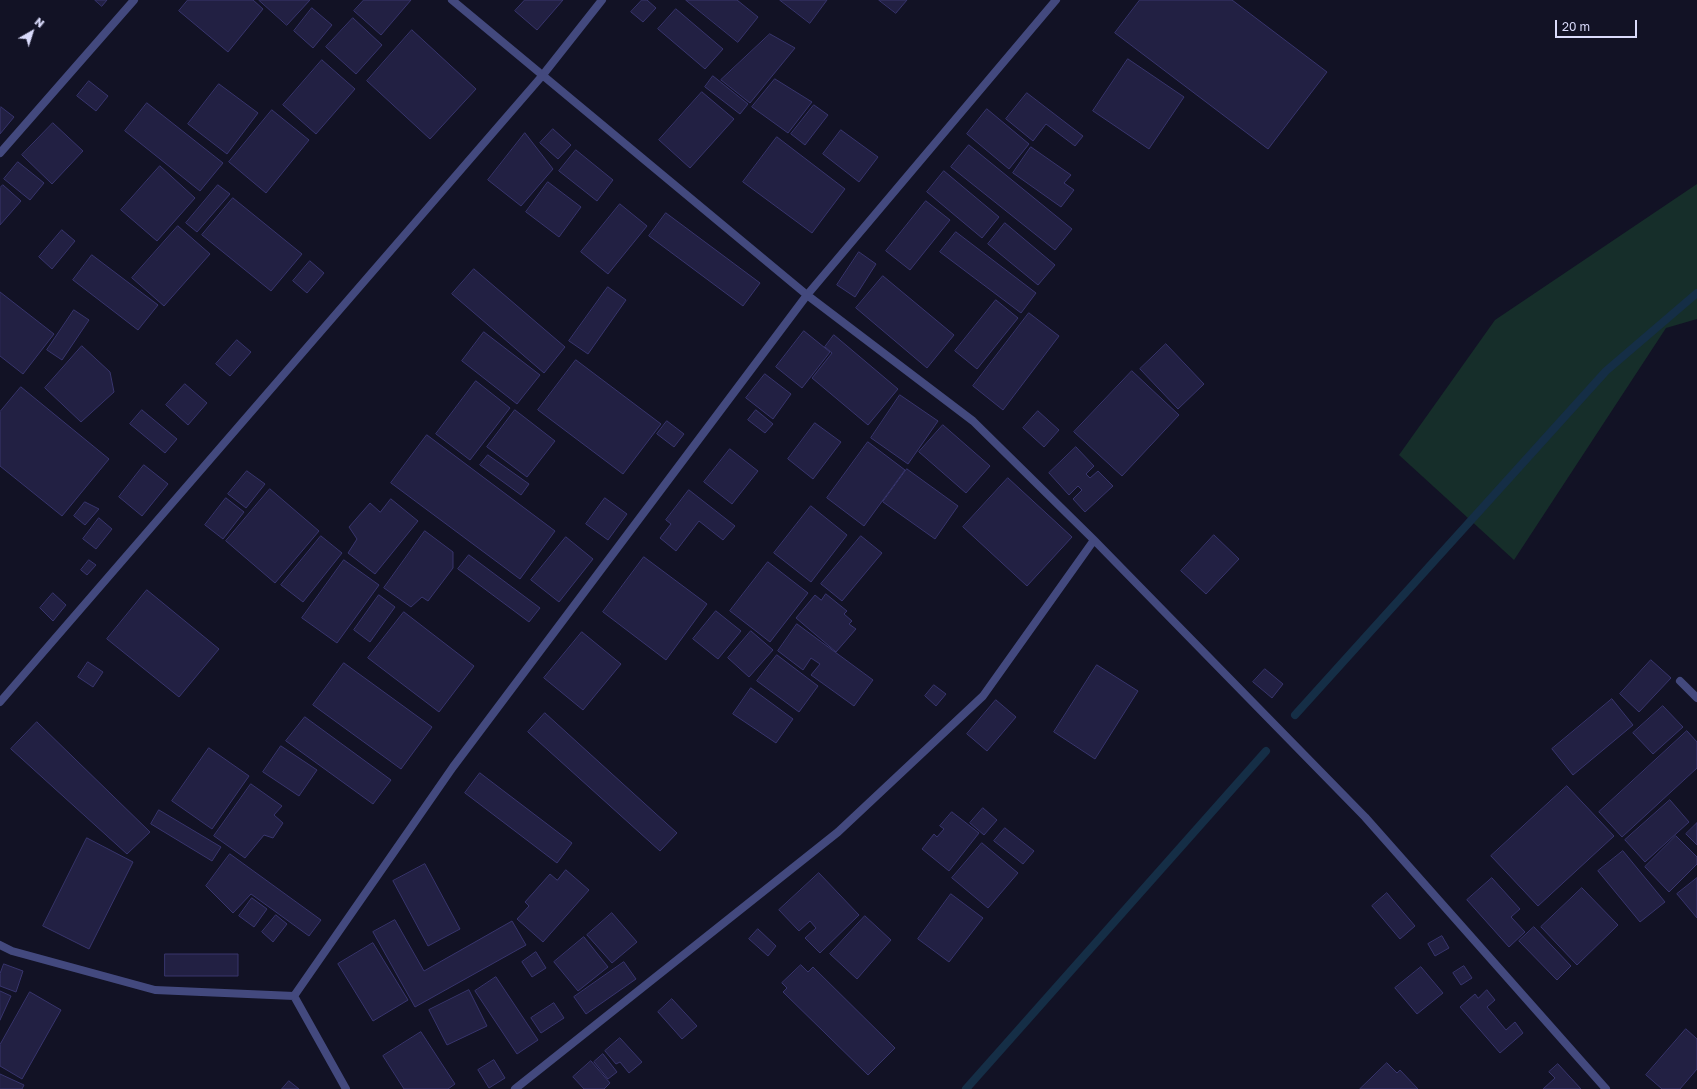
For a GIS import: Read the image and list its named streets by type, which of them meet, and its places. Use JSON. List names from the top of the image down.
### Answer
{
  "scale_bar": "20 m",
  "north": "top right"
}
